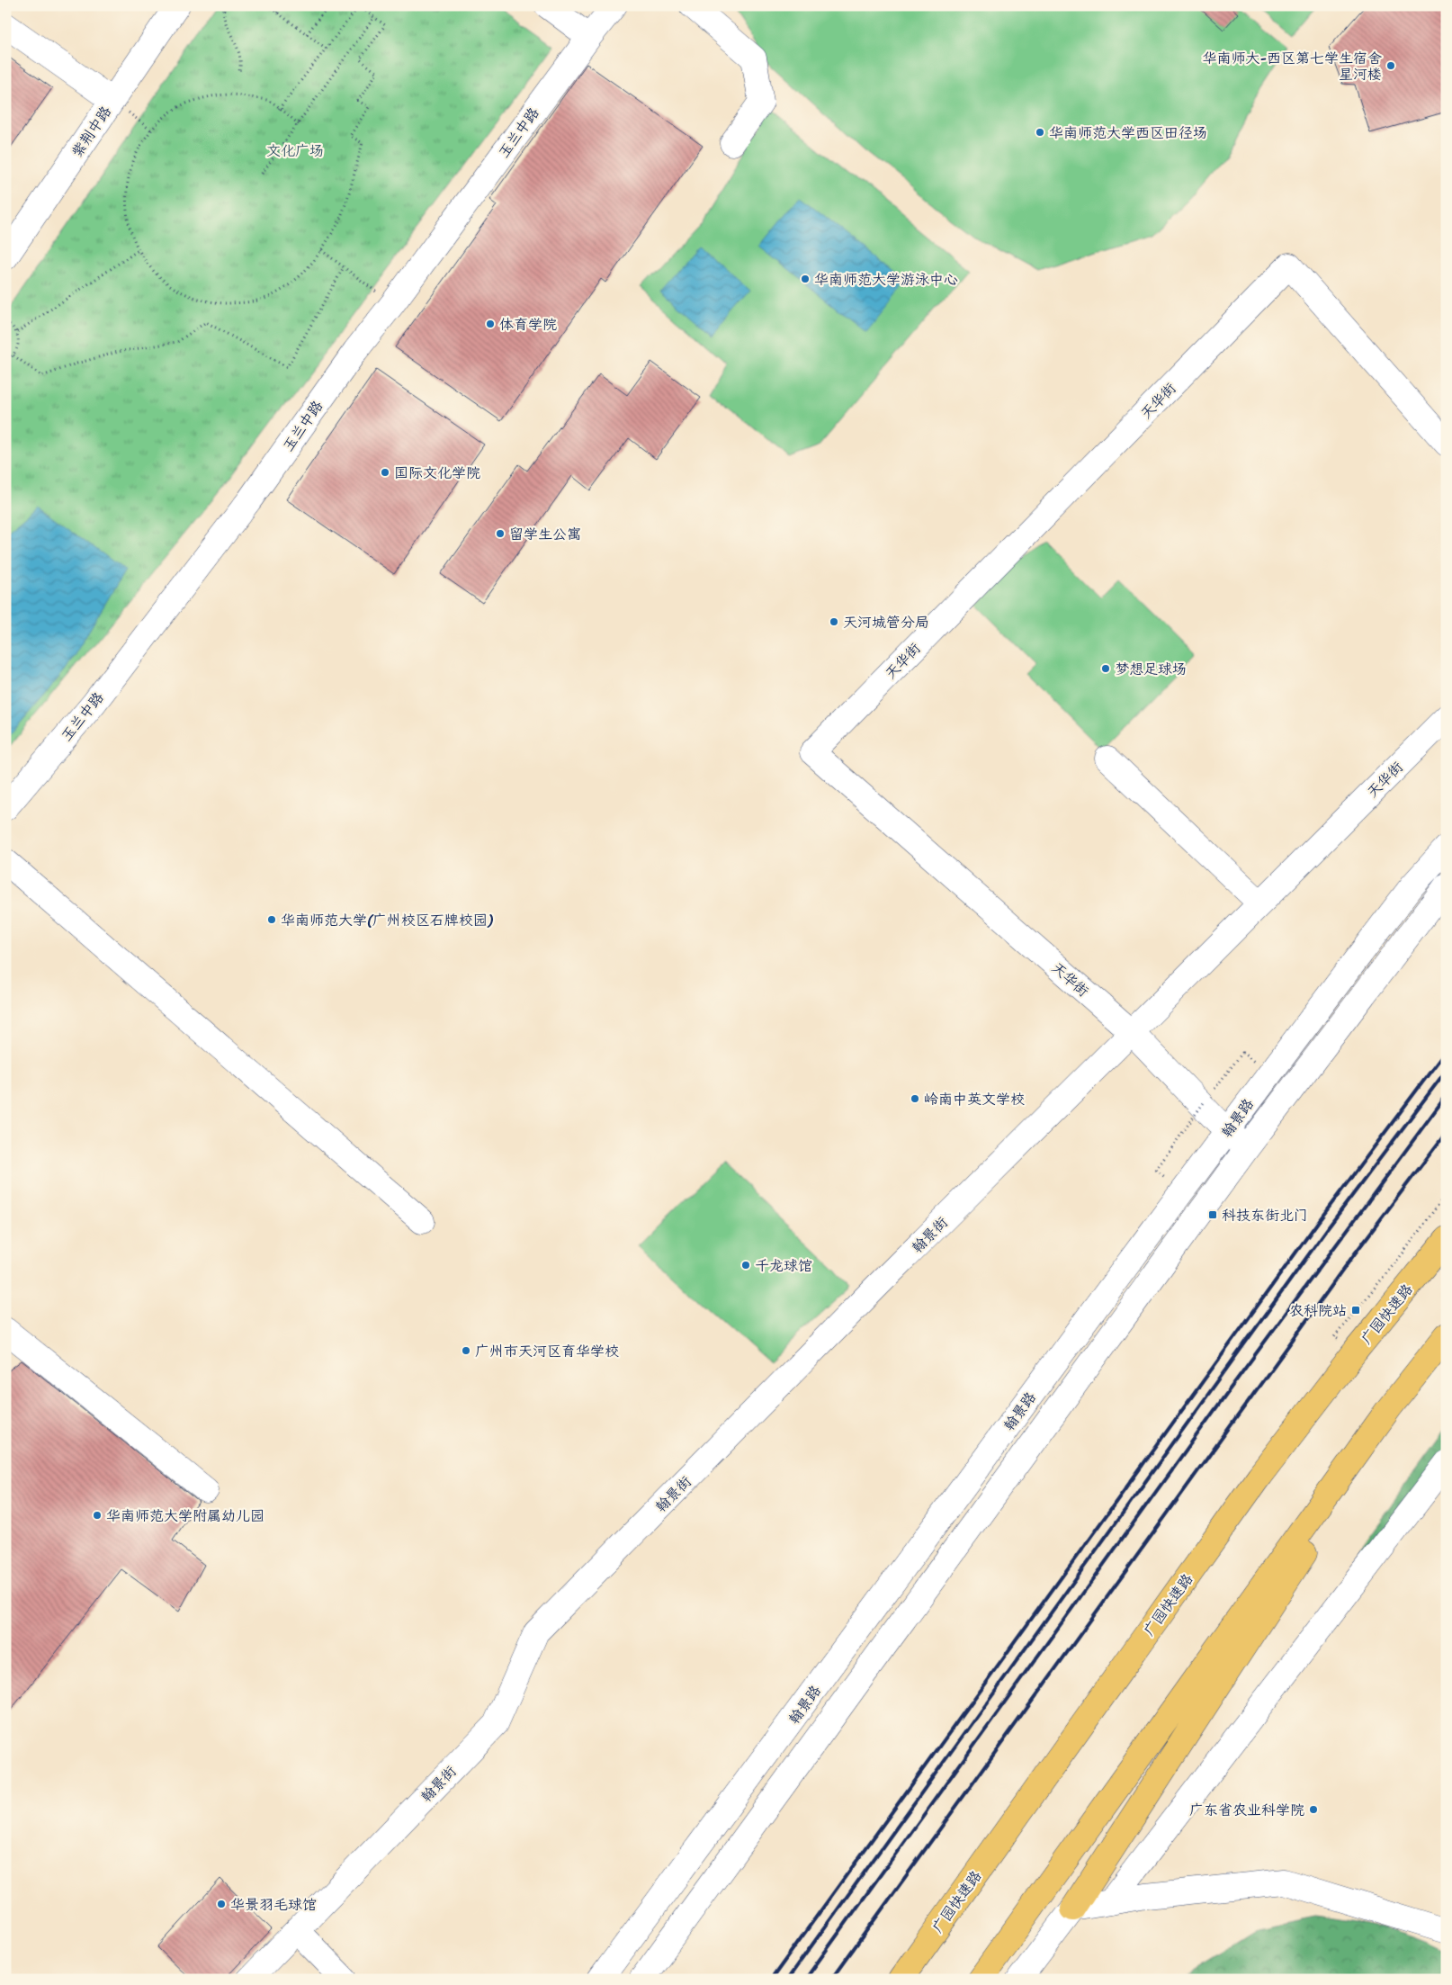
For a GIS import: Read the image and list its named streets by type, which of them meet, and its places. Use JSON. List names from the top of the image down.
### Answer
{
  "streets": {
    "highway": ["广园快速路"],
    "street": [
      "紫荆中路",
      "玉兰中路",
      "天华街",
      "翰景路",
      "翰景街"
    ]
  },
  "crossings": [
    ["天华街", "翰景路"],
    ["天华街", "翰景街"]
  ],
  "parks": ["文化广场"],
  "places": {
    "other": [
      "华南师大-西区第七学生宿舍 星河楼",
      "华南师范大学西区田径场",
      "华南师范大学游泳中心",
      "体育学院",
      "国际文化学院",
      "留学生公寓",
      "天河城管分局",
      "梦想足球场",
      "华南师范大学(广州校区石牌校园)",
      "岭南中英文学校",
      "千龙球馆",
      "广州市天河区育华学校",
      "华南师范大学附属幼儿园",
      "广东省农业科学院",
      "华景羽毛球馆"
    ],
    "transit": ["科技东街北门", "农科院站"]
  }
}
